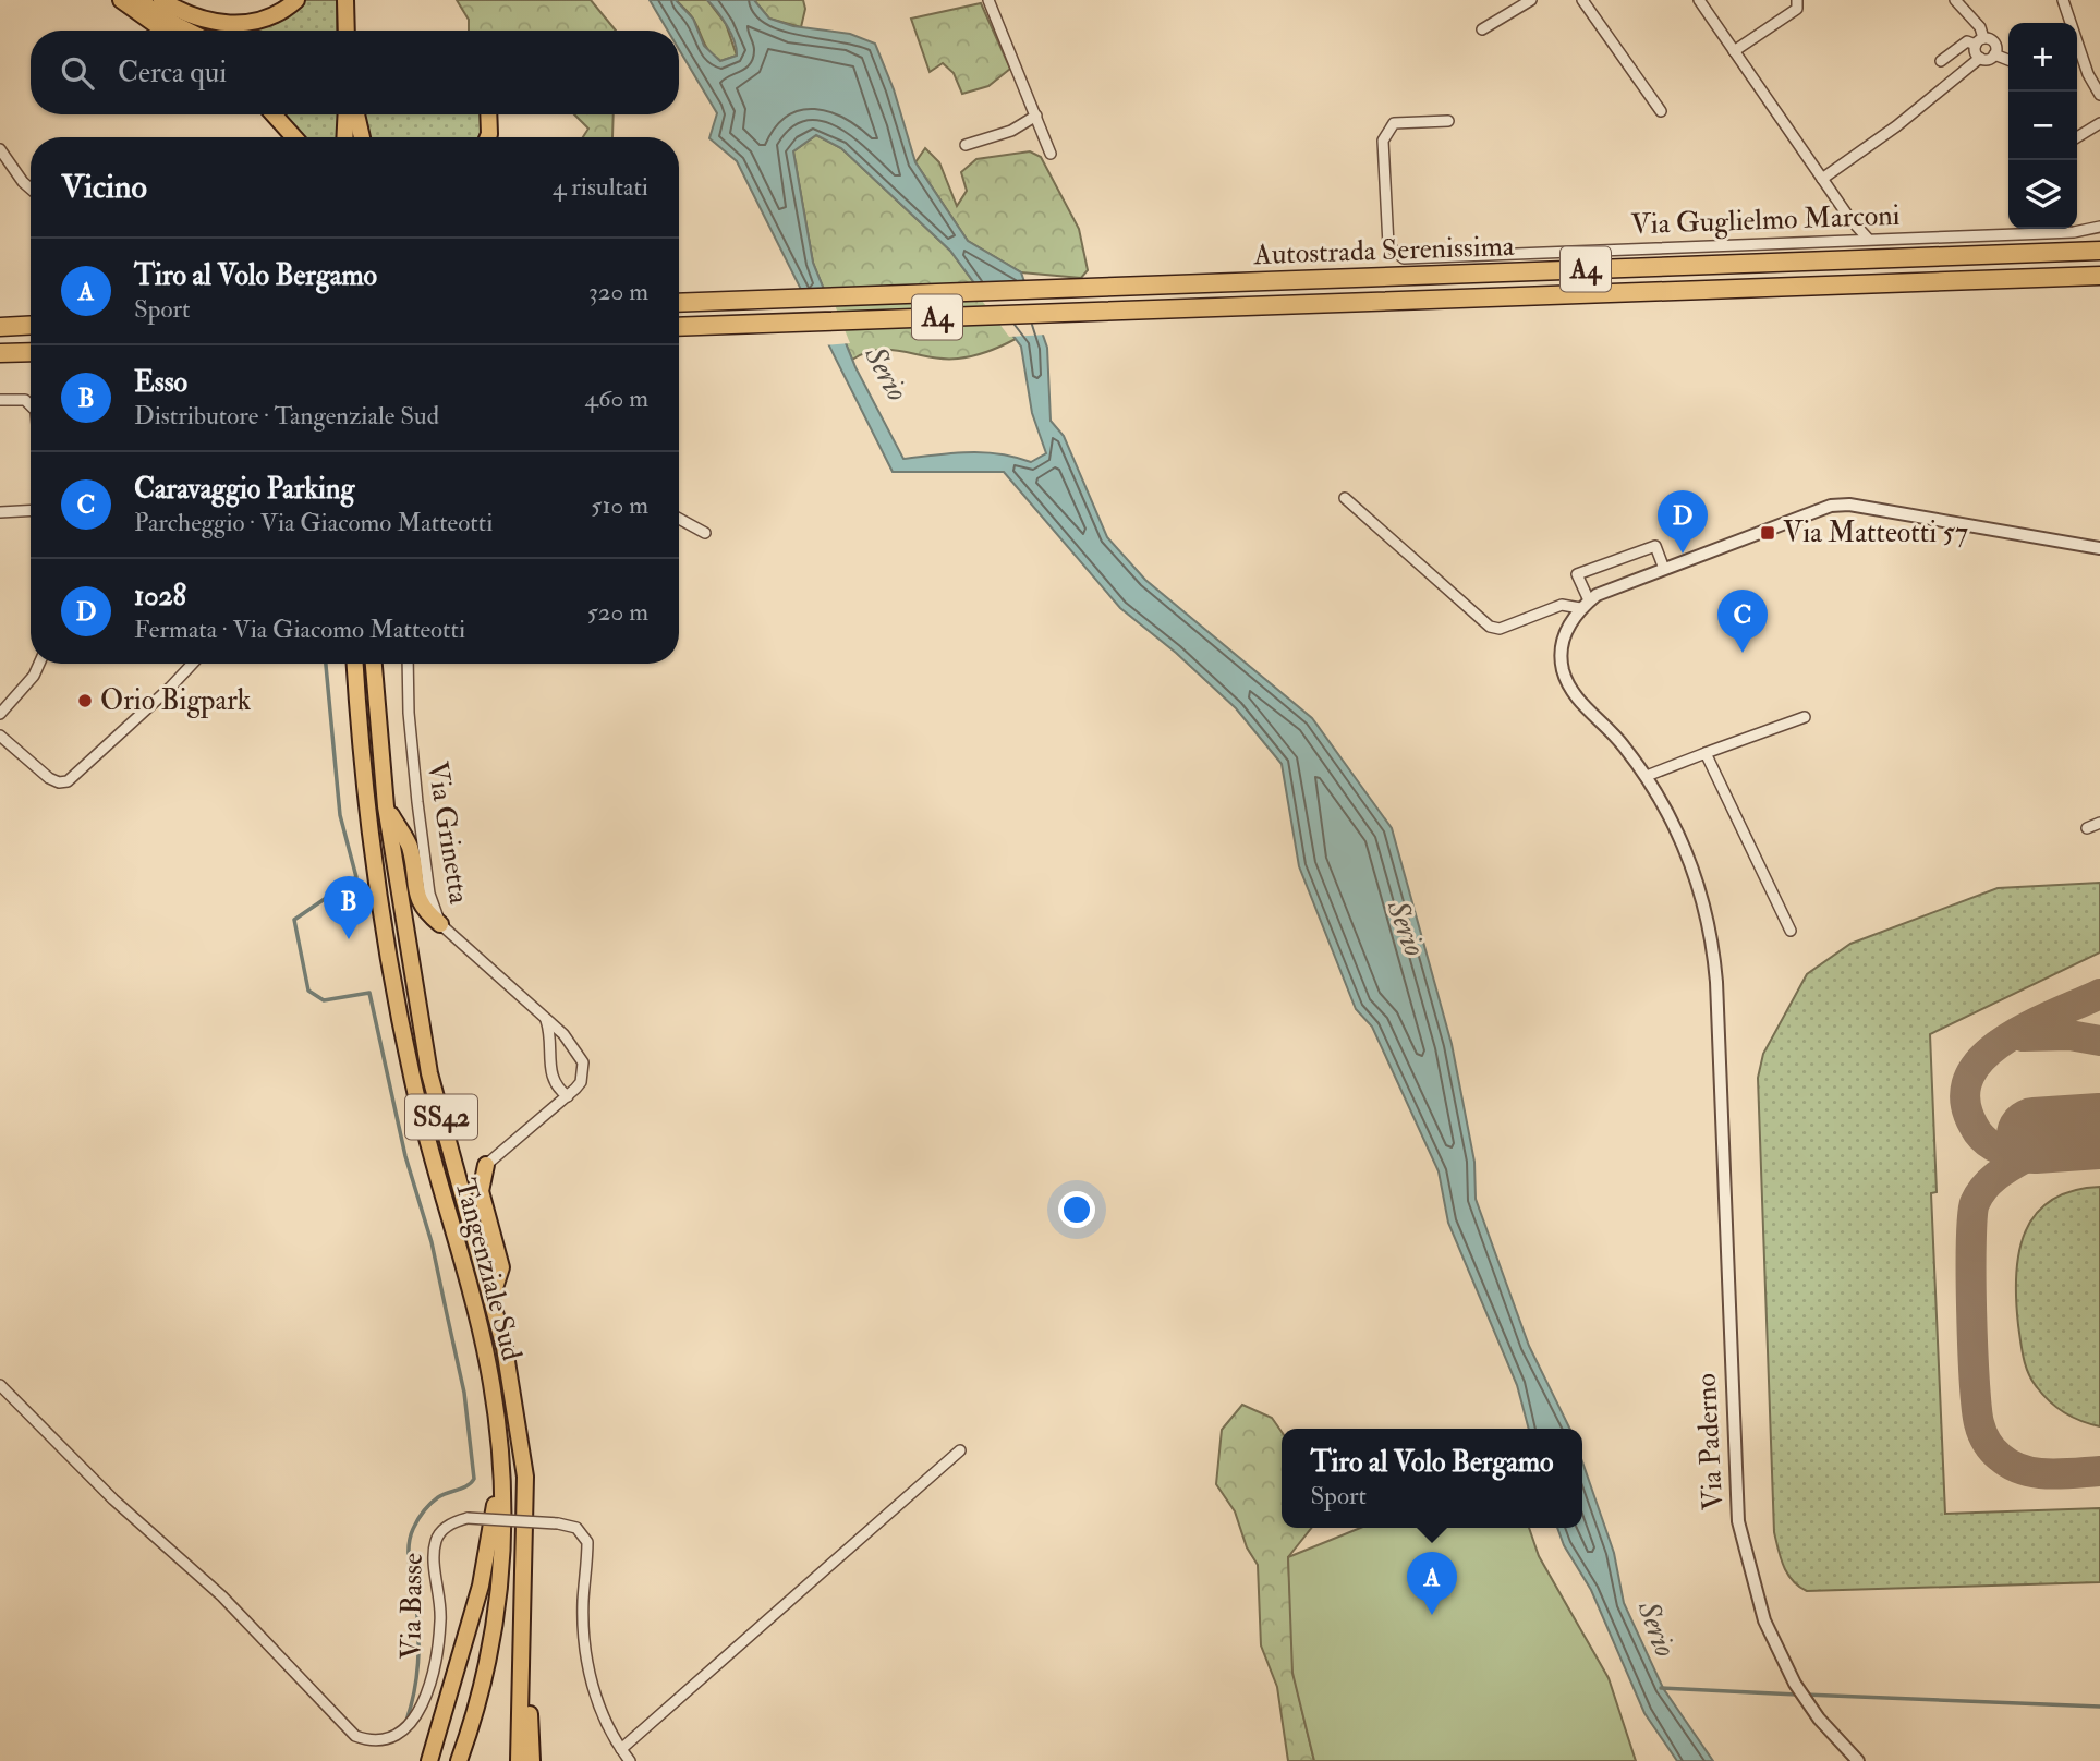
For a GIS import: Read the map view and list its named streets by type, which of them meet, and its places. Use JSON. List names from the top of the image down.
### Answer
{
  "streets": {
    "highway": [
      "Autostrada Serenissima",
      "A4",
      "SS42",
      "Tangenziale Sud"
    ],
    "street": [
      "Via Guglielmo Marconi",
      "Via Grinetta",
      "Via Paderno",
      "Via Basse"
    ]
  },
  "crossings": [
    ["SS42", "Tangenziale Sud"]
  ],
  "water": ["Serio"],
  "places": {
    "transit": ["Via Matteotti 57"],
    "other": ["Orio Bigpark"]
  },
  "page": {
    "map_buttons": ["+", "−"],
    "search": "Cerca qui",
    "heading": ["Vicino", "4 risultati"],
    "list": [
      {
        "mark": "A",
        "name": "Tiro al Volo Bergamo",
        "note": "Sport",
        "value": "320 m"
      },
      {
        "mark": "B",
        "name": "Esso",
        "note": "Distributore · Tangenziale Sud",
        "value": "460 m"
      },
      {
        "mark": "C",
        "name": "Caravaggio Parking",
        "note": "Parcheggio · Via Giacomo Matteotti",
        "value": "510 m"
      },
      {
        "mark": "D",
        "name": "1028",
        "note": "Fermata · Via Giacomo Matteotti",
        "value": "520 m"
      }
    ],
    "pins": [
      "D",
      "C",
      "B",
      "A"
    ],
    "popup": ["Tiro al Volo Bergamo", "Sport"]
  }
}
